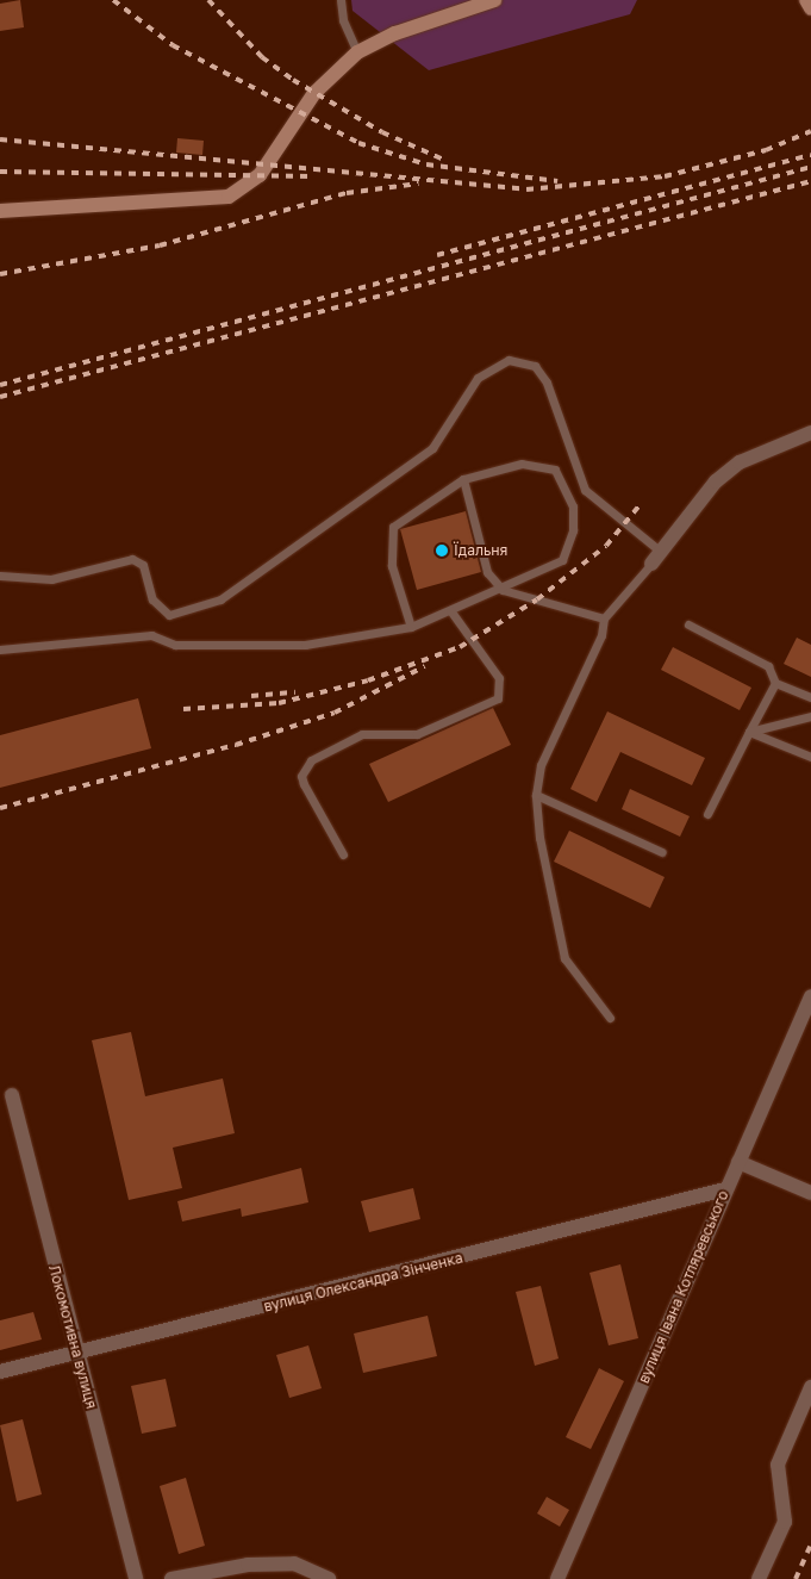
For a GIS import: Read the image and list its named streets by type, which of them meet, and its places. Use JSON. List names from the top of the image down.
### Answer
{
  "streets": {
    "street": ["вулиця Олександра Зінченка", "вулиця Івана Котляревського", "Локомотивна вулиця"]
  },
  "crossings": [
    ["вулиця Олександра Зінченка", "вулиця Івана Котляревського"],
    ["вулиця Олександра Зінченка", "Локомотивна вулиця"]
  ],
  "places": ["Їдальня"]
}
